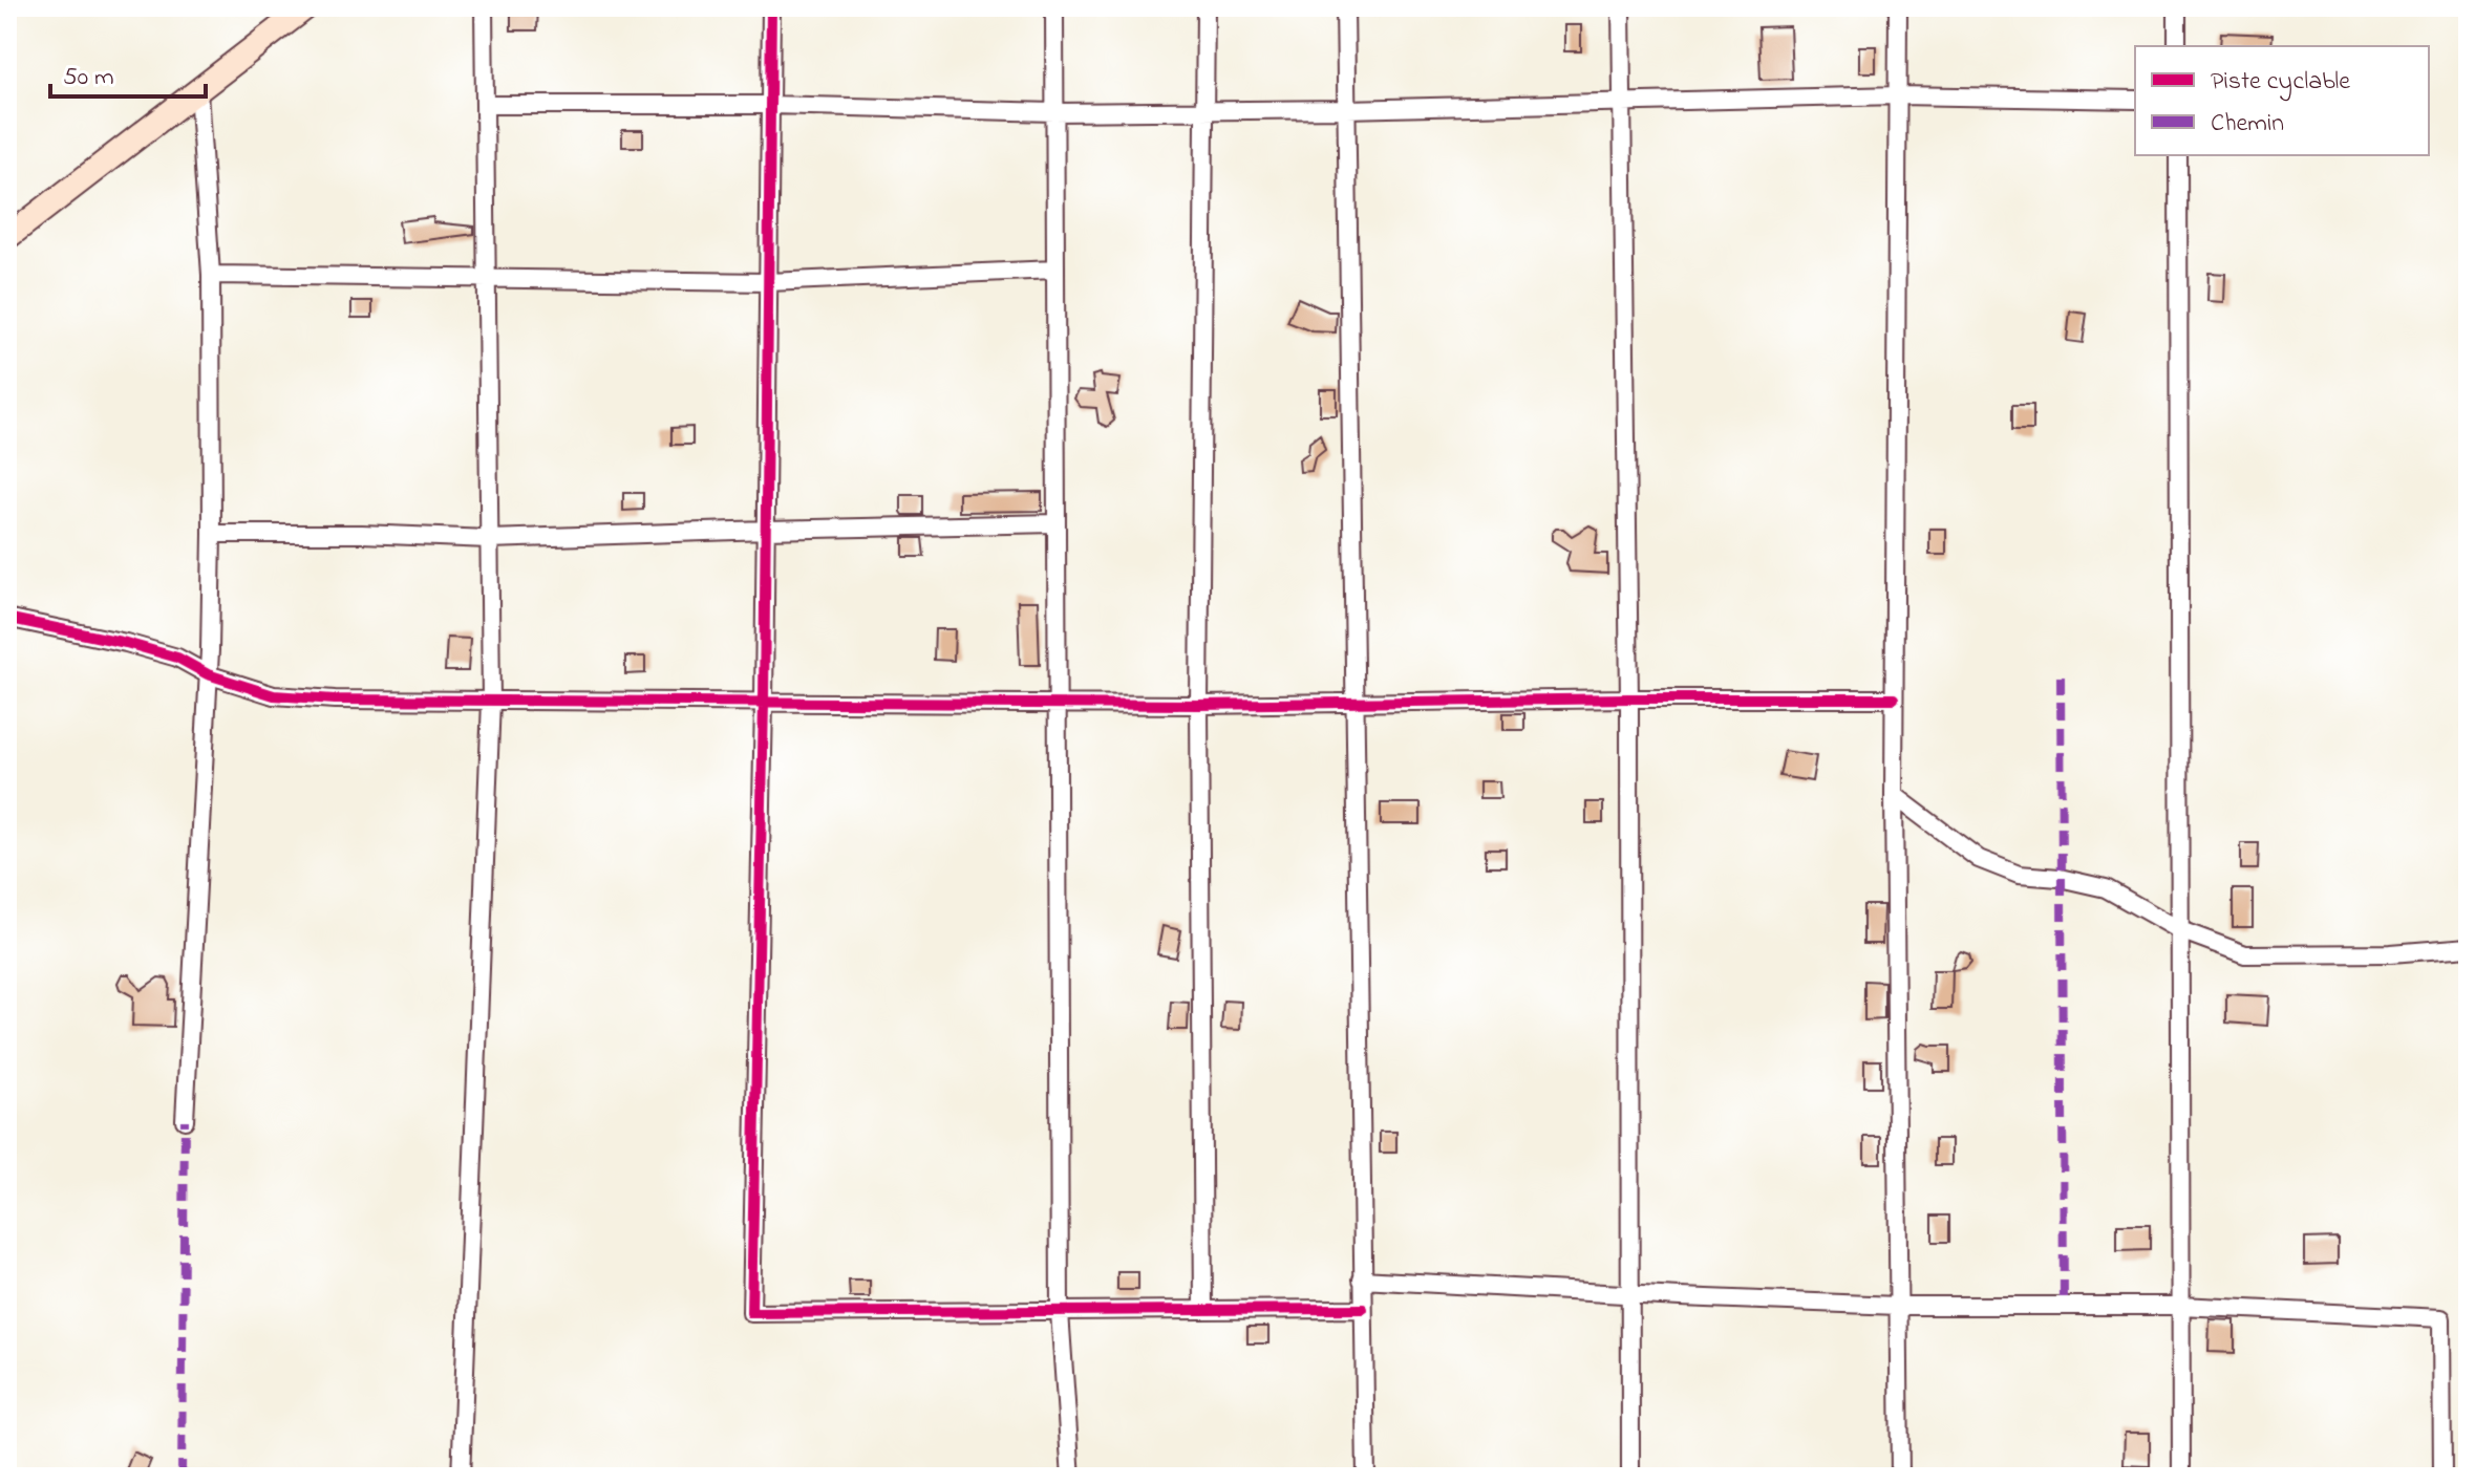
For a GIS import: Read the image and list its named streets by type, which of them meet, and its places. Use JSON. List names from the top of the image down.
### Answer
{
  "legend": ["Piste cyclable", "Chemin"],
  "scale_bar": "50 m"
}
